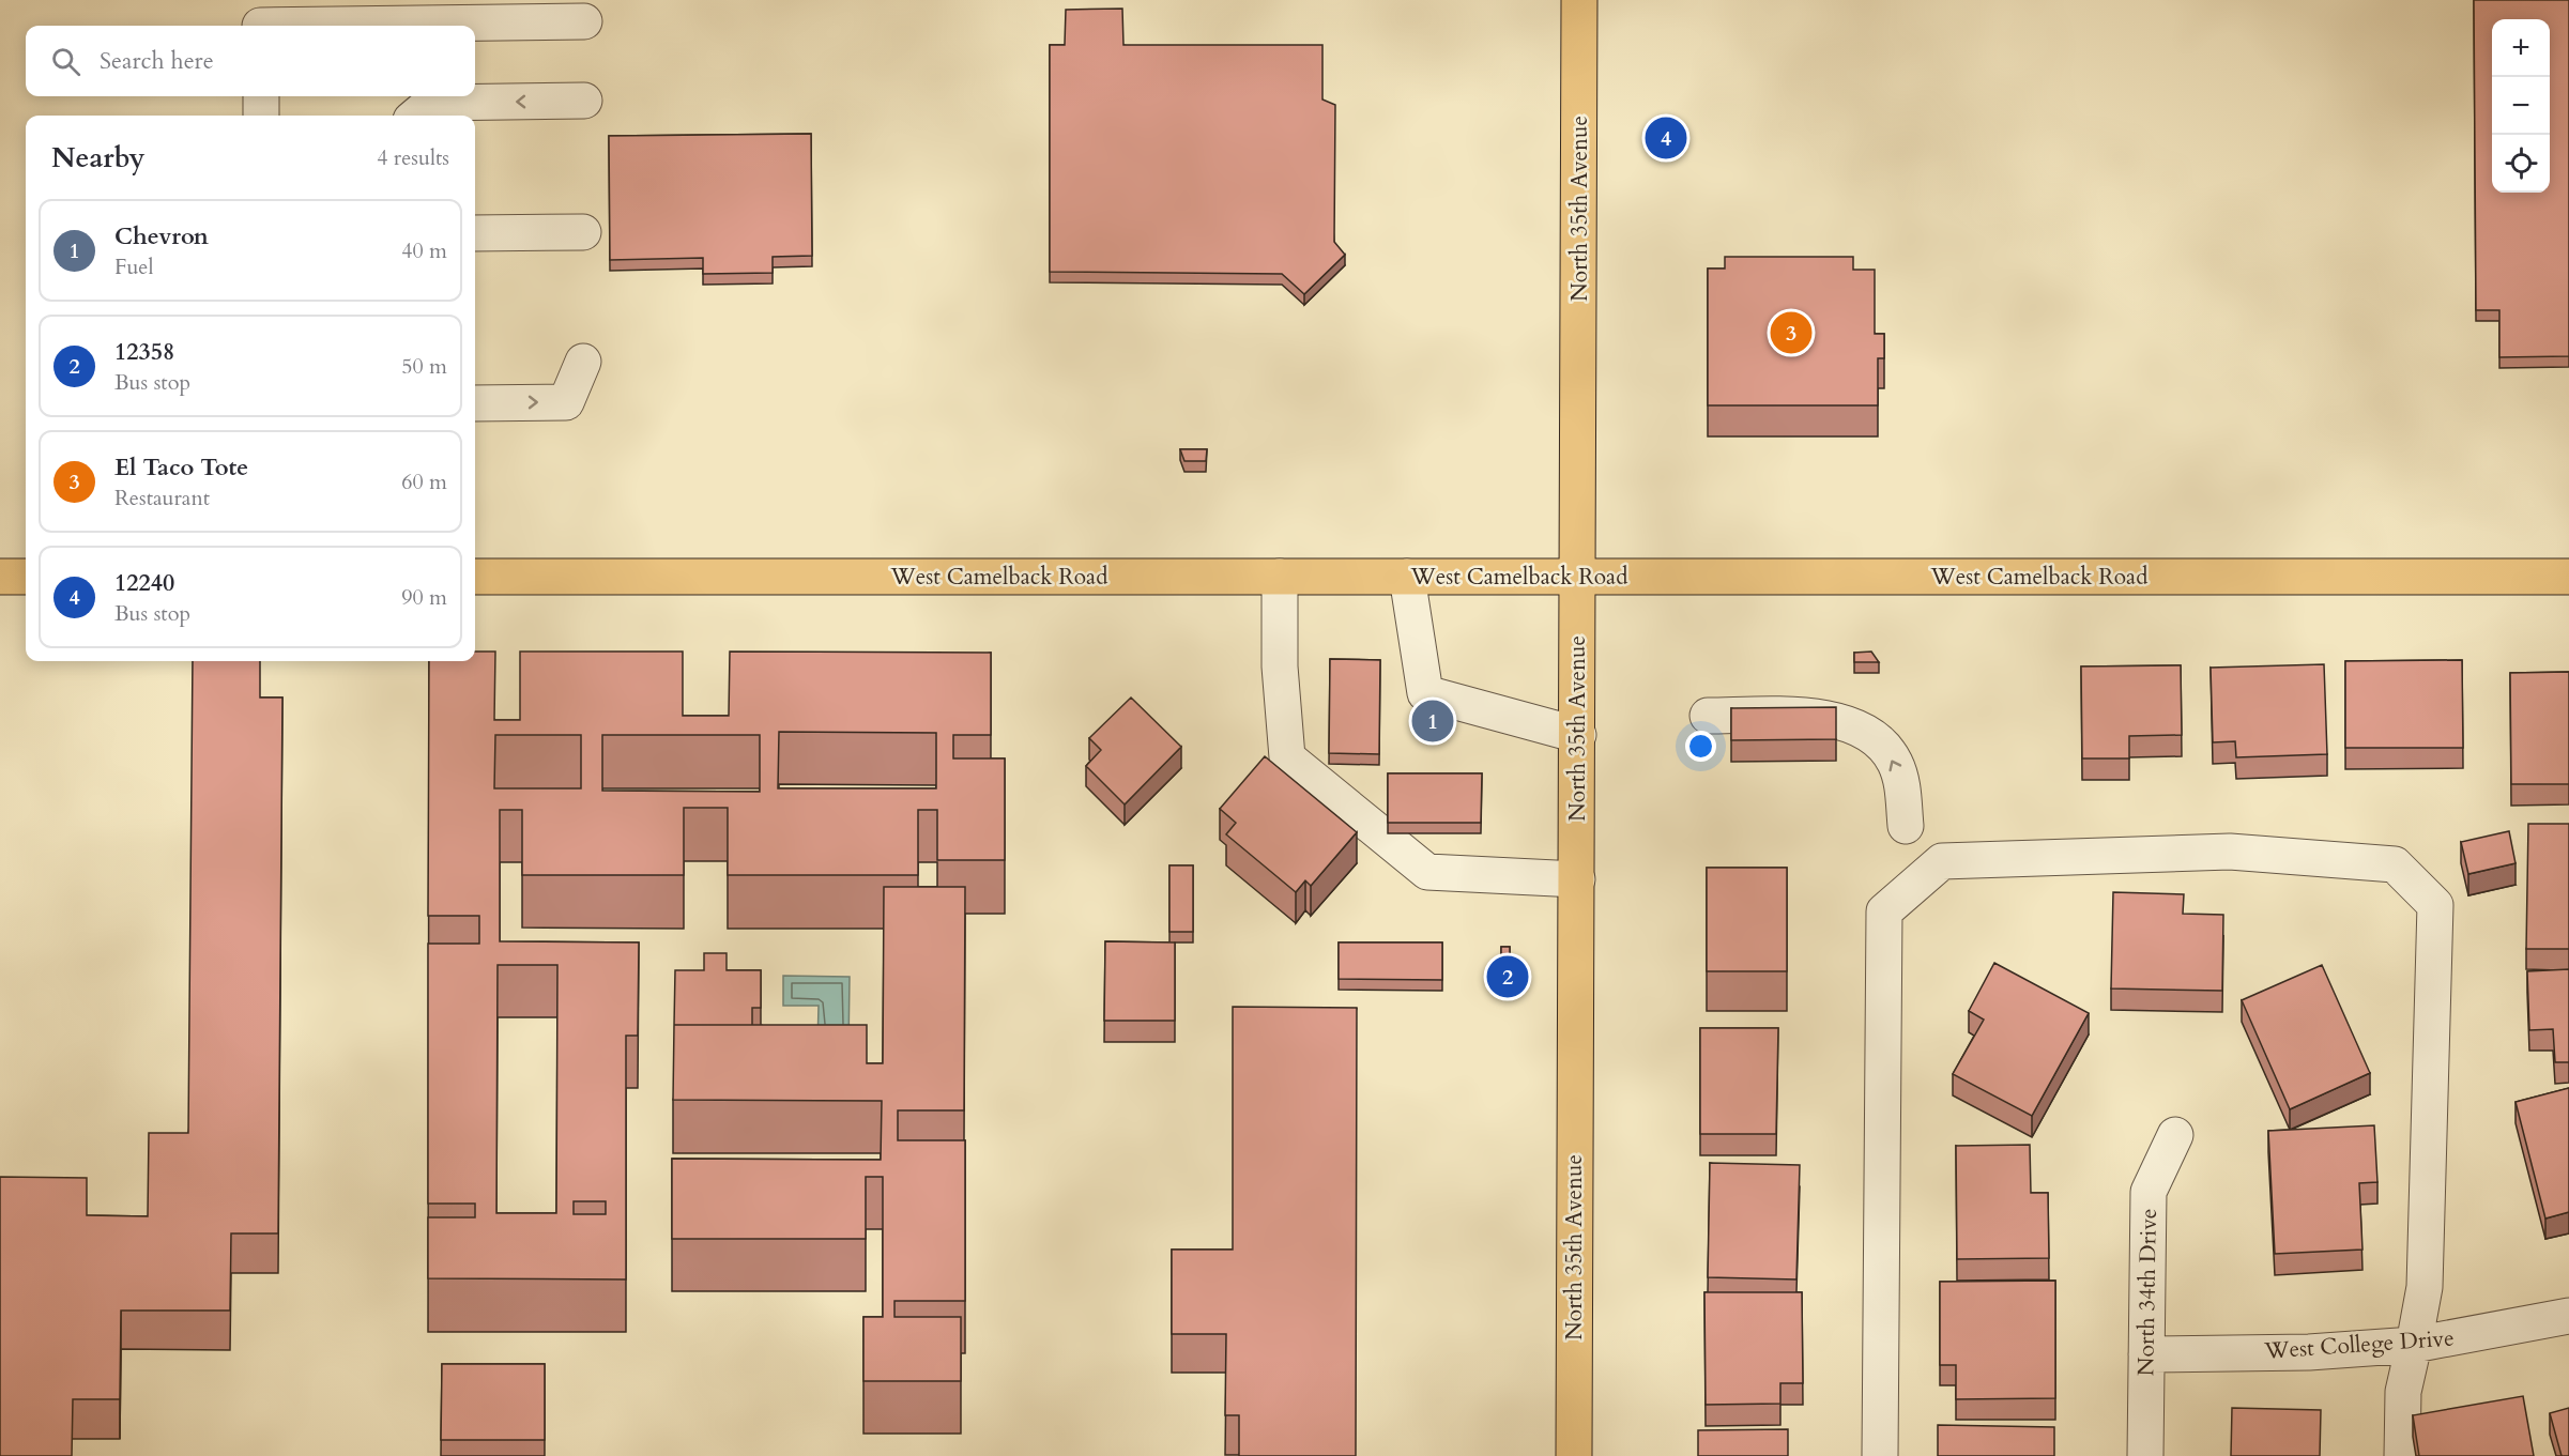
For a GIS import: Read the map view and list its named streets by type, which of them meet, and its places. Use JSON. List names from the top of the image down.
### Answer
{
  "streets": {
    "main road": ["North 35th Avenue", "West Camelback Road"],
    "street": ["North 34th Drive", "West College Drive"]
  },
  "crossings": [
    ["North 35th Avenue", "West Camelback Road"],
    ["North 34th Drive", "West College Drive"]
  ],
  "page": {
    "map_buttons": ["+", "−"],
    "search": "Search here",
    "pins": [
      "4",
      "3",
      "1",
      "2"
    ],
    "heading": ["Nearby", "4 results"],
    "list": [
      {
        "mark": "1",
        "name": "Chevron",
        "note": "Fuel",
        "value": "40 m"
      },
      {
        "mark": "2",
        "name": "12358",
        "note": "Bus stop",
        "value": "50 m"
      },
      {
        "mark": "3",
        "name": "El Taco Tote",
        "note": "Restaurant",
        "value": "60 m"
      },
      {
        "mark": "4",
        "name": "12240",
        "note": "Bus stop",
        "value": "90 m"
      }
    ]
  }
}
